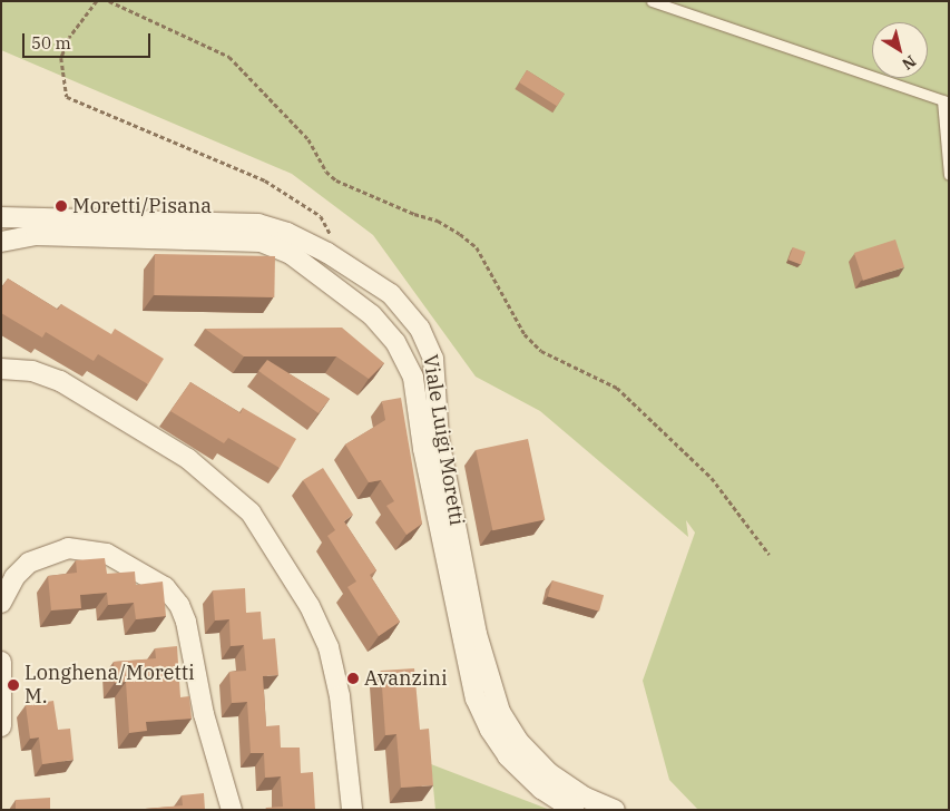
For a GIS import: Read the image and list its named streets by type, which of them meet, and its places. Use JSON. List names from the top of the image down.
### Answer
{
  "streets": {
    "street": ["Viale Luigi Moretti"]
  },
  "places": ["Moretti/Pisana", "Avanzini", "Longhena/Moretti M."],
  "scale_bar": "50 m",
  "north": "bottom right"
}
